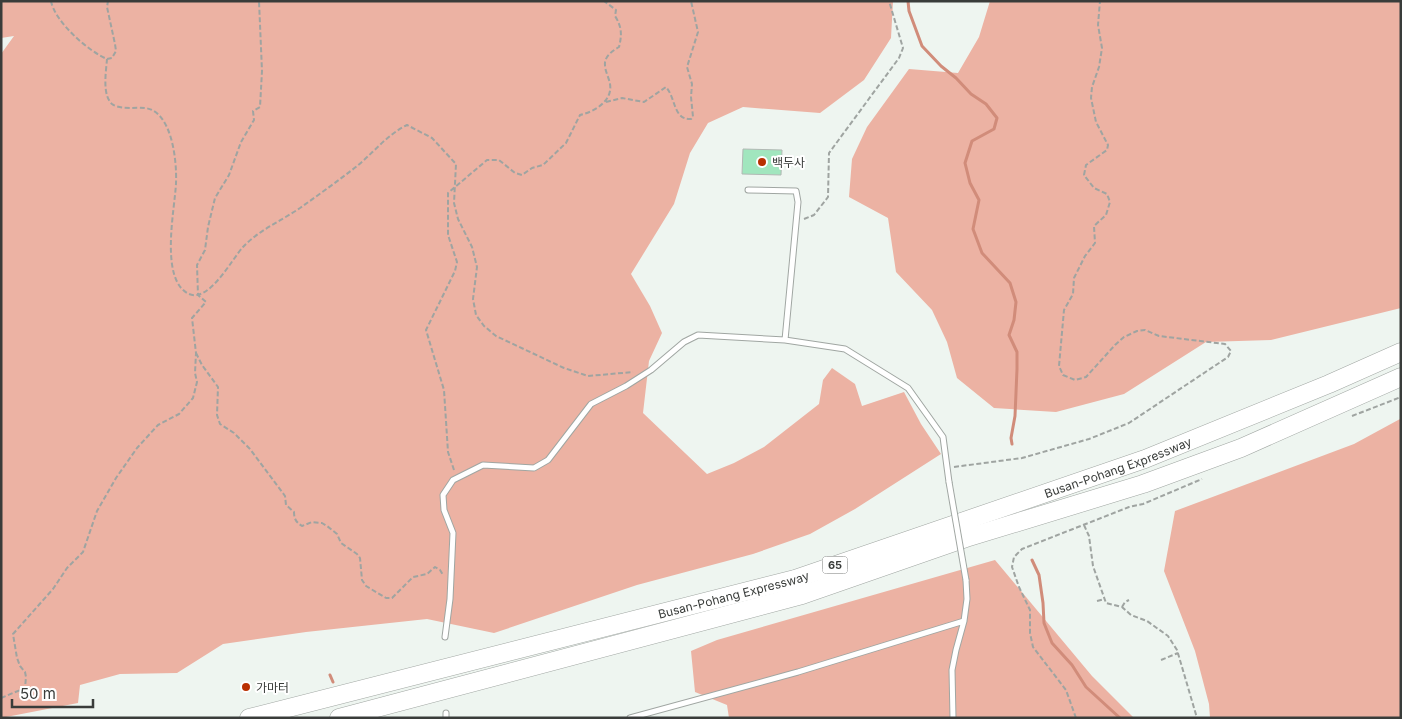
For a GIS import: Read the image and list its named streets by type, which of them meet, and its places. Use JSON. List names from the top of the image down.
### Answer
{
  "streets": {
    "highway": ["Busan-Pohang Expressway", "65"]
  },
  "places": ["백두사", "가마터"],
  "scale_bar": "50 m"
}
